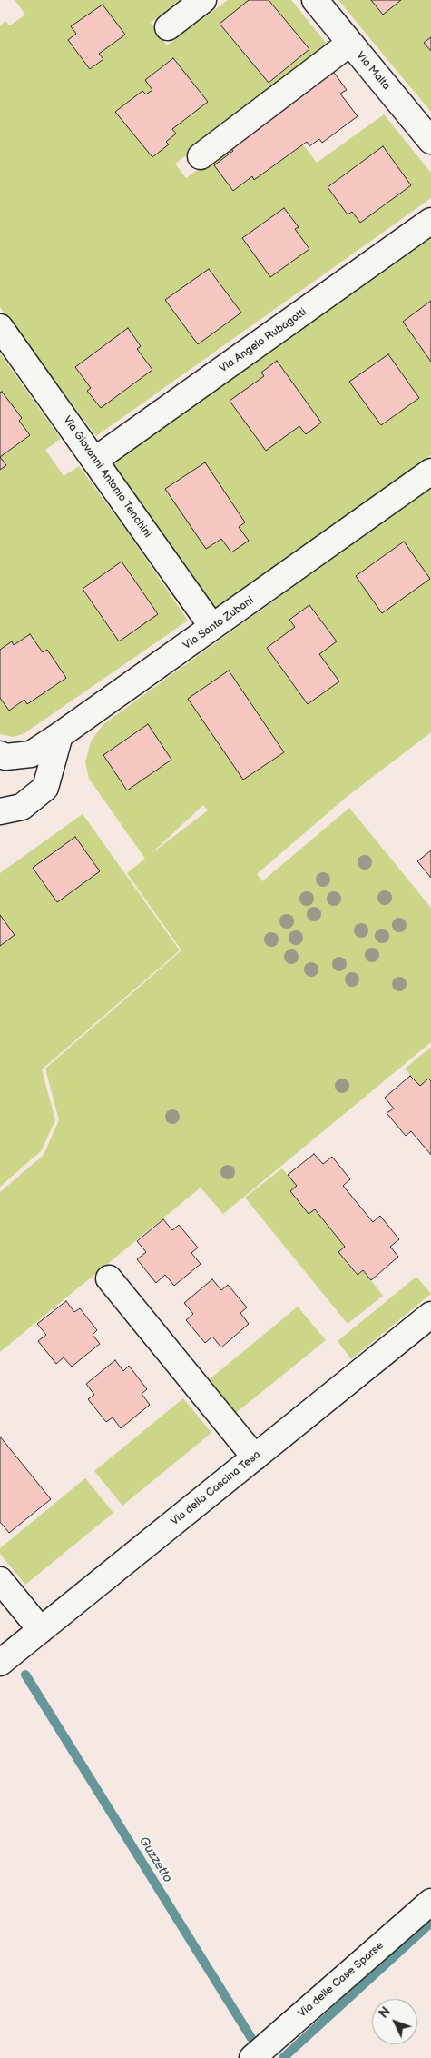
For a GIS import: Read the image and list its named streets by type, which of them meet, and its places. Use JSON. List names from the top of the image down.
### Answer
{
  "streets": {
    "street": [
      "Via Malta",
      "Via Angelo Rubagotti",
      "Via Giovanni Antonio Tenchini",
      "Via Santo Zubani",
      "Via della Cascina Tesa",
      "Via delle Case Sparse"
    ]
  },
  "crossings": [
    ["Via Angelo Rubagotti", "Via Giovanni Antonio Tenchini"],
    ["Via Giovanni Antonio Tenchini", "Via Santo Zubani"]
  ],
  "water": ["Guzzetto"],
  "north": "top left"
}
